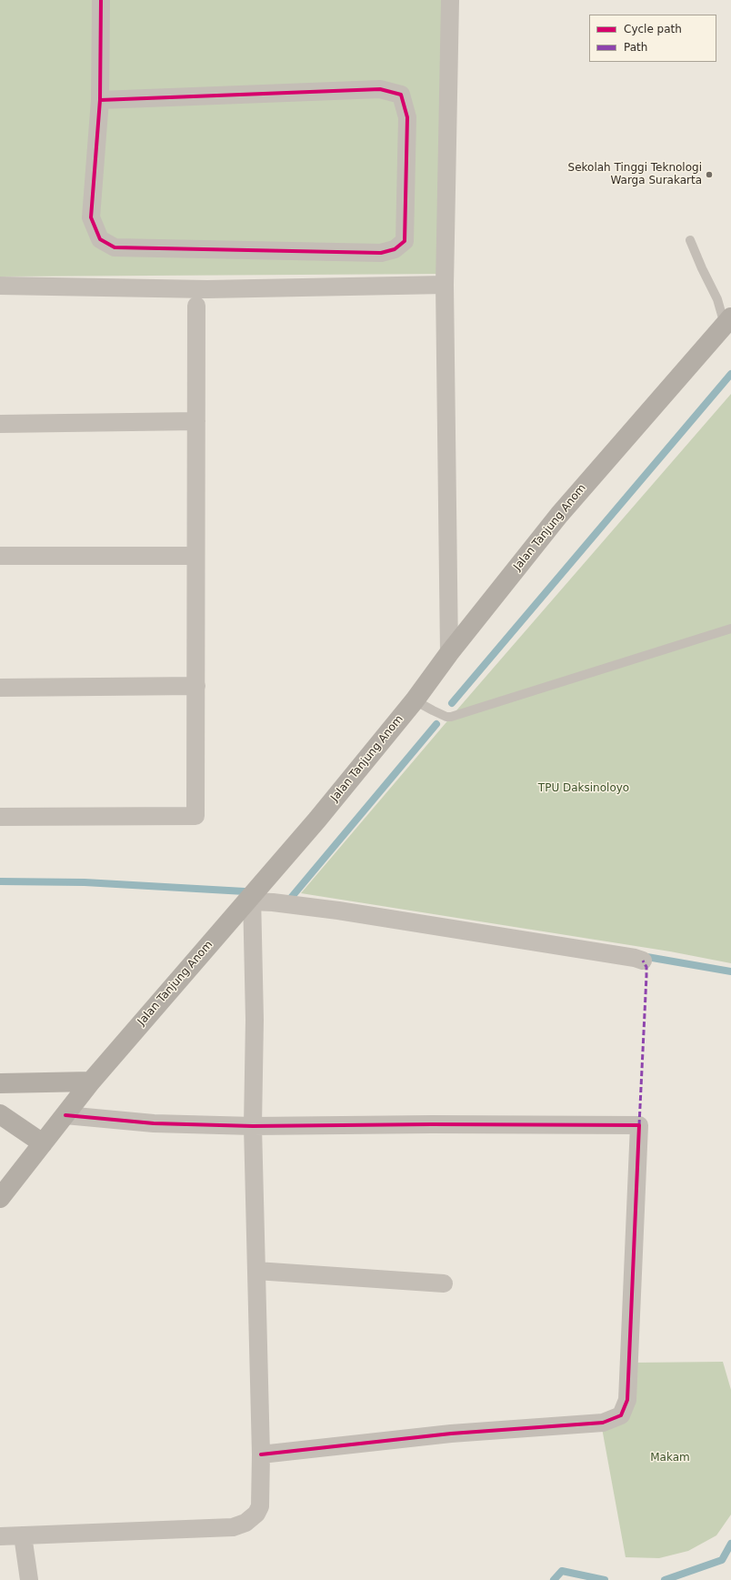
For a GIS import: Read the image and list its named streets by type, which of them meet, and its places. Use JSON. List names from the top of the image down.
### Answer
{
  "streets": {
    "main road": ["Jalan Tanjung Anom"]
  },
  "parks": ["TPU Daksinoloyo", "Makam"],
  "places": ["Sekolah Tinggi Teknologi Warga Surakarta"],
  "legend": ["Cycle path", "Path"]
}
